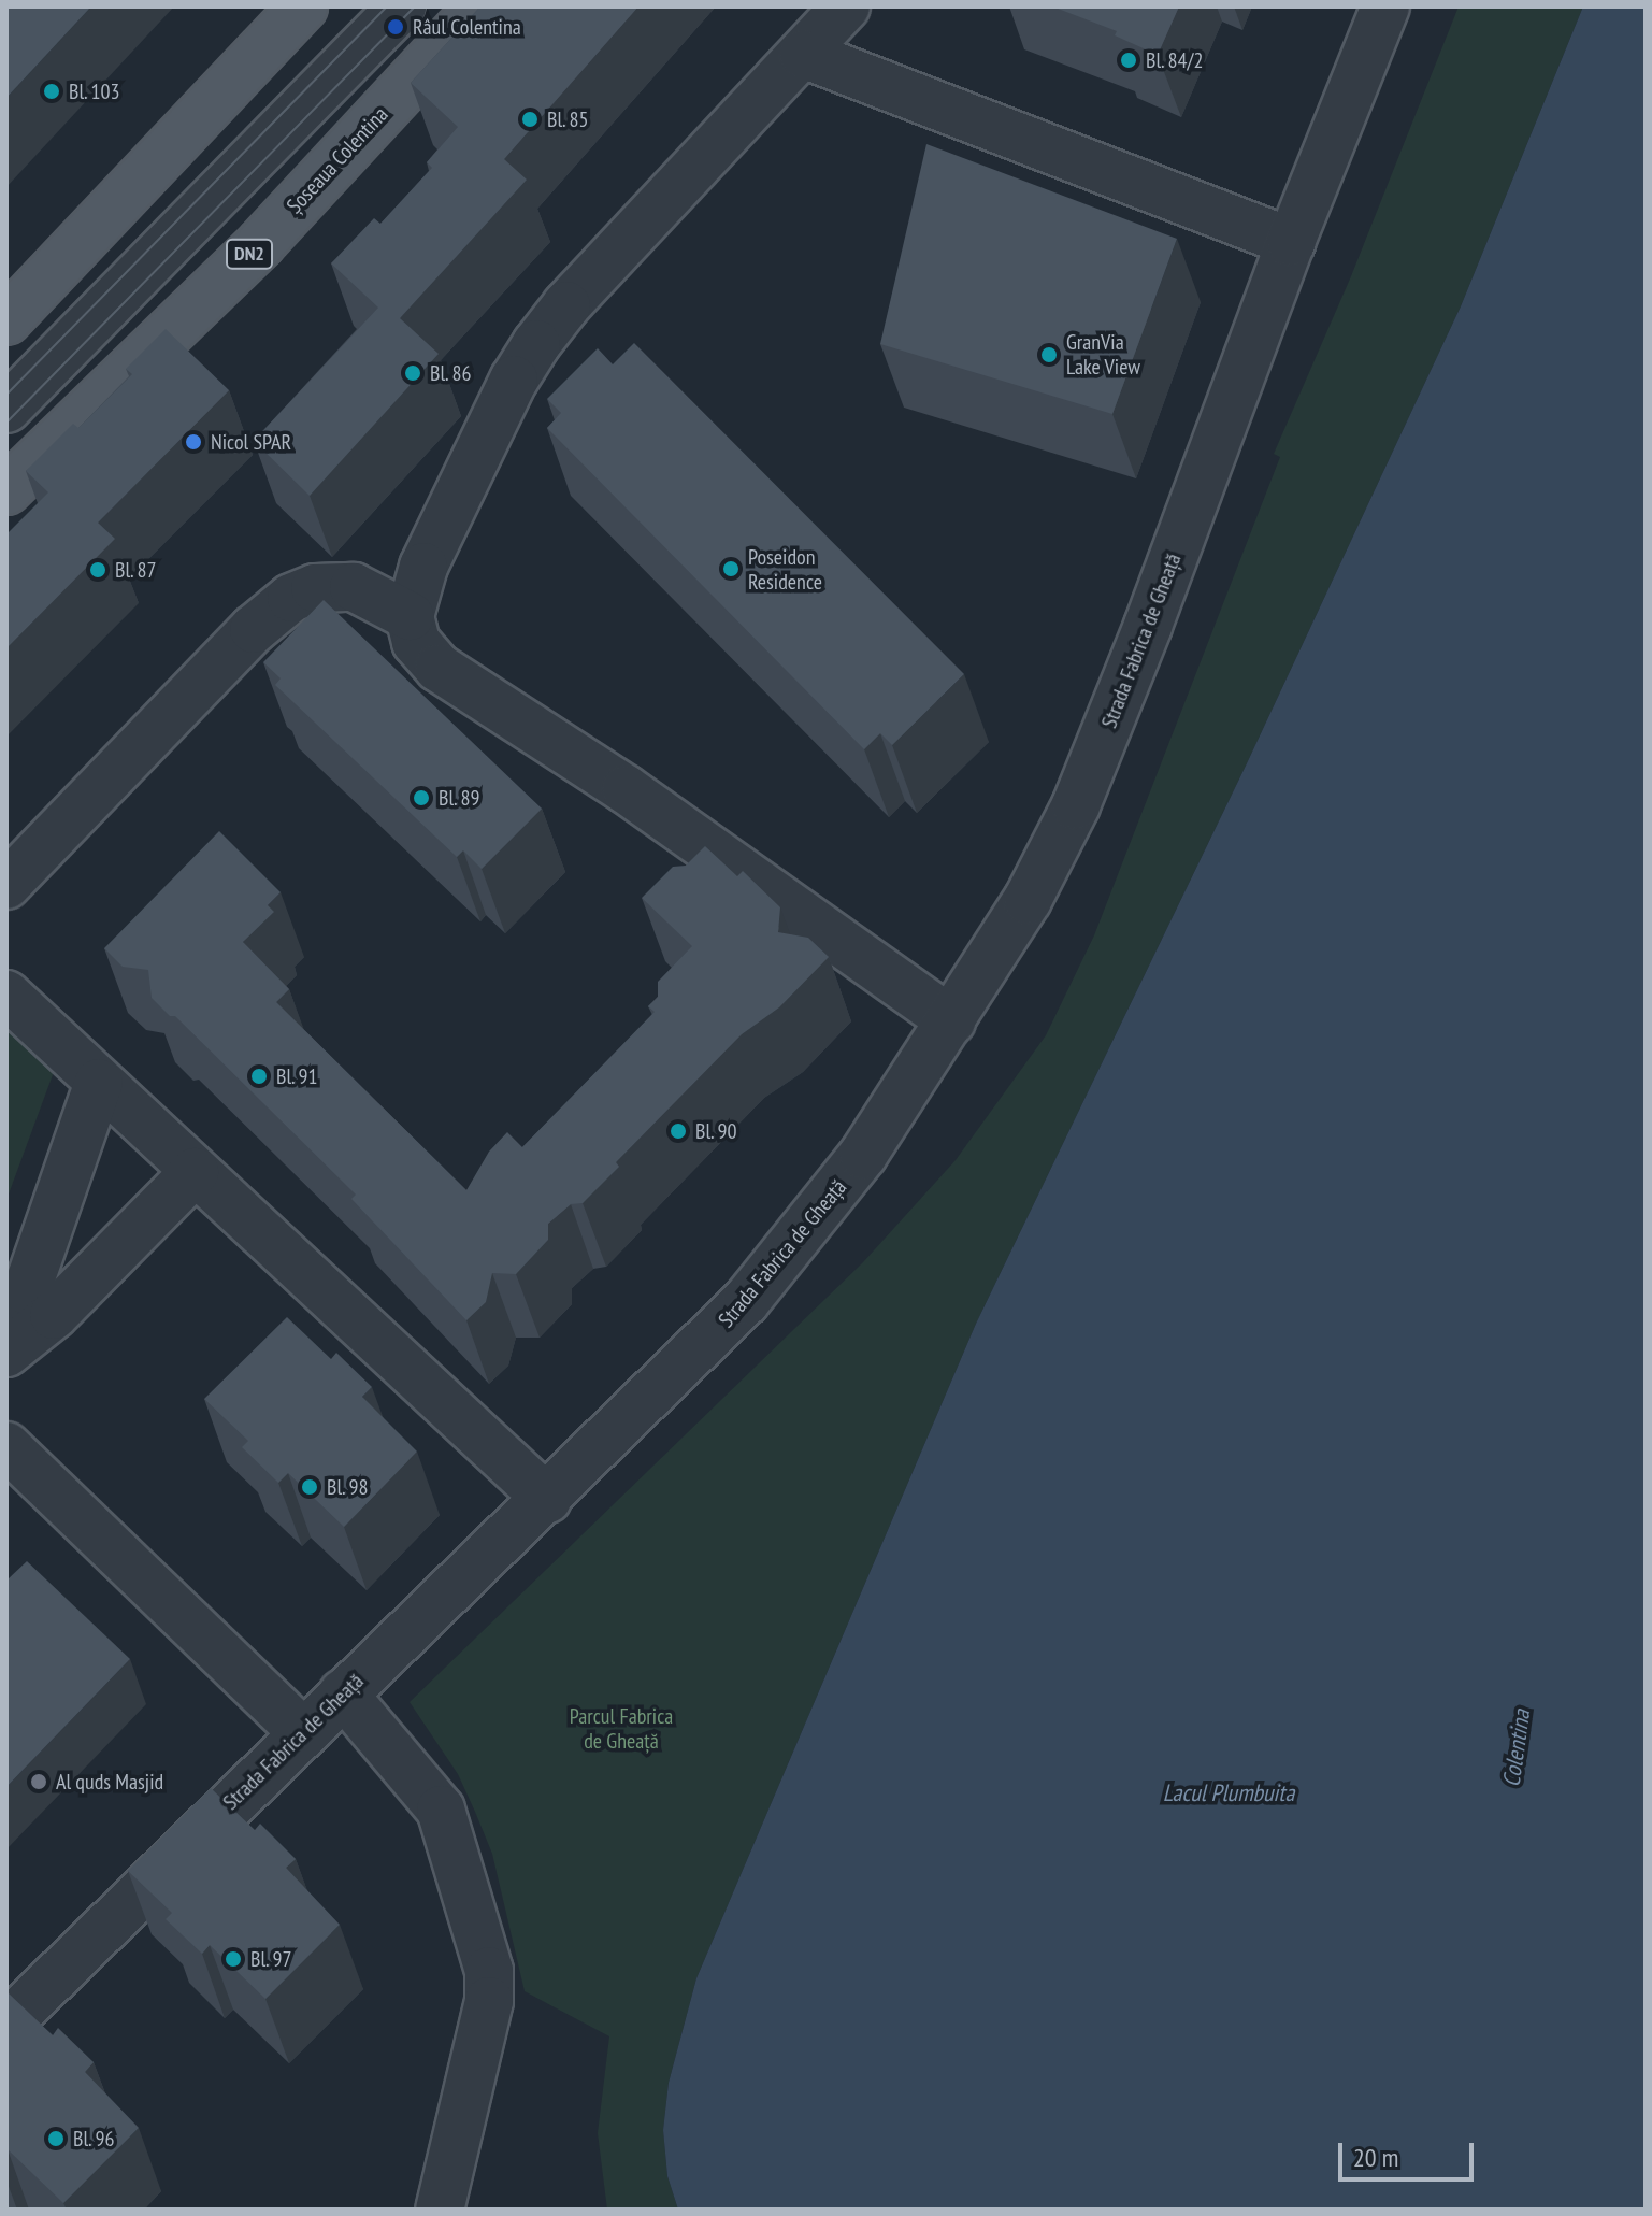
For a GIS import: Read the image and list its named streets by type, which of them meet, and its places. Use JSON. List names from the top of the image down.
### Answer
{
  "streets": {
    "main road": ["Șoseaua Colentina", "DN2"],
    "street": ["Strada Fabrica de Gheață"]
  },
  "water": ["Colentina", "Lacul Plumbuita"],
  "parks": ["Parcul Fabrica de Gheață"],
  "places": [
    "Râul Colentina",
    "Bl. 84/2",
    "Bl. 103",
    "Bl. 85",
    "GranVia Lake View",
    "Bl. 86",
    "Nicol SPAR",
    "Poseidon Residence",
    "Bl. 87",
    "Bl. 89",
    "Bl. 91",
    "Bl. 90",
    "Bl. 98",
    "Al quds Masjid",
    "Bl. 97",
    "Bl. 96"
  ],
  "scale_bar": "20 m"
}
